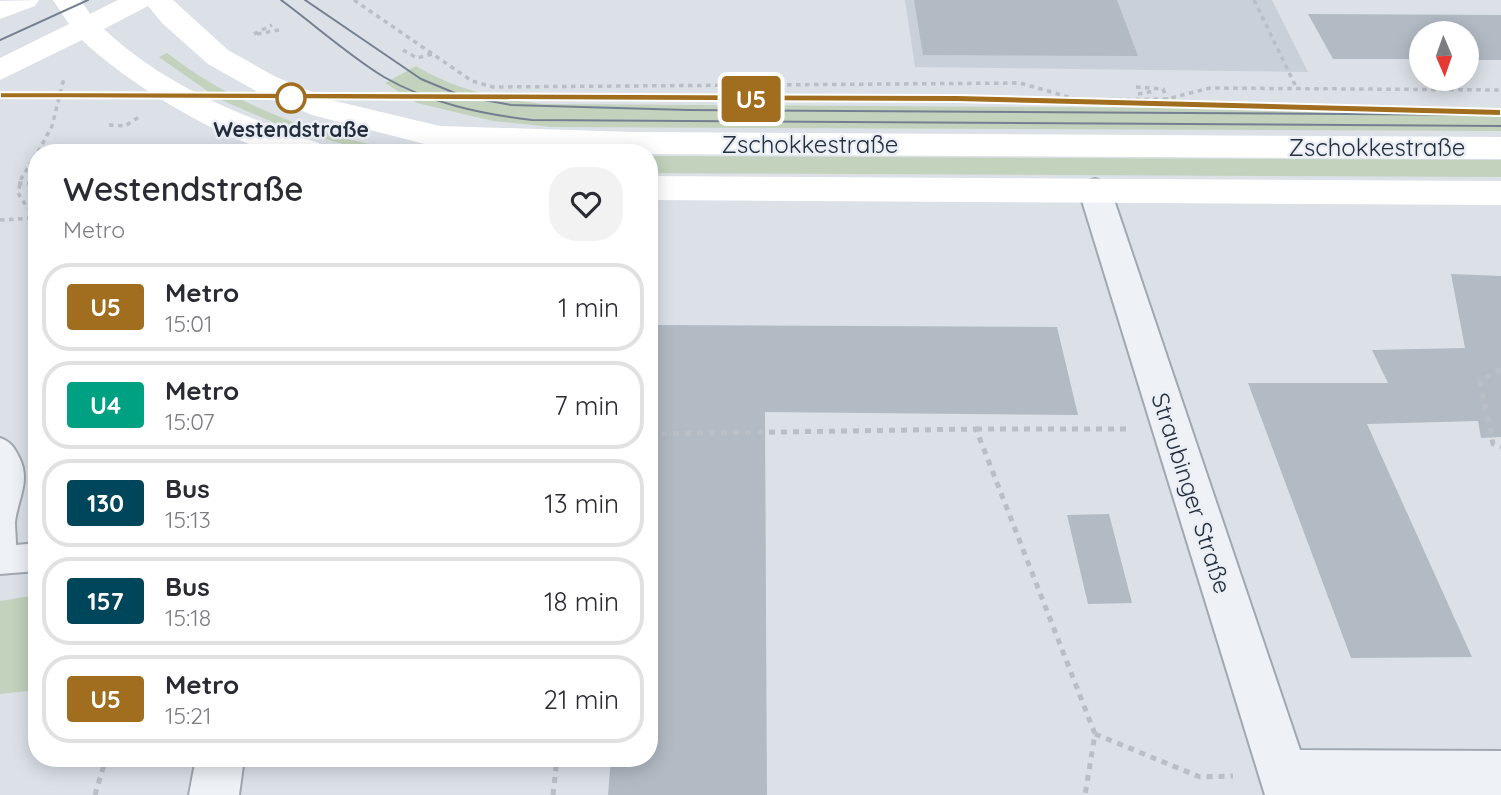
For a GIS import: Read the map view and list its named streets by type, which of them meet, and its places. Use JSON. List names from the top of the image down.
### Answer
{
  "streets": {
    "main road": ["Zschokkestraße"],
    "street": ["Straubinger Straße"]
  },
  "crossings": [
    ["Zschokkestraße", "Straubinger Straße"]
  ],
  "places": ["Westendstraße"],
  "lines": ["metro line U5"],
  "north": "bottom",
  "page": {
    "on_map": "U5",
    "heading": ["Westendstraße", "Metro"],
    "list": [
      {
        "mark": "U5",
        "name": "Metro",
        "note": "15:01",
        "value": "1 min"
      },
      {
        "mark": "U4",
        "name": "Metro",
        "note": "15:07",
        "value": "7 min"
      },
      {
        "mark": "130",
        "name": "Bus",
        "note": "15:13",
        "value": "13 min"
      },
      {
        "mark": "157",
        "name": "Bus",
        "note": "15:18",
        "value": "18 min"
      },
      {
        "mark": "U5",
        "name": "Metro",
        "note": "15:21",
        "value": "21 min"
      }
    ]
  }
}
